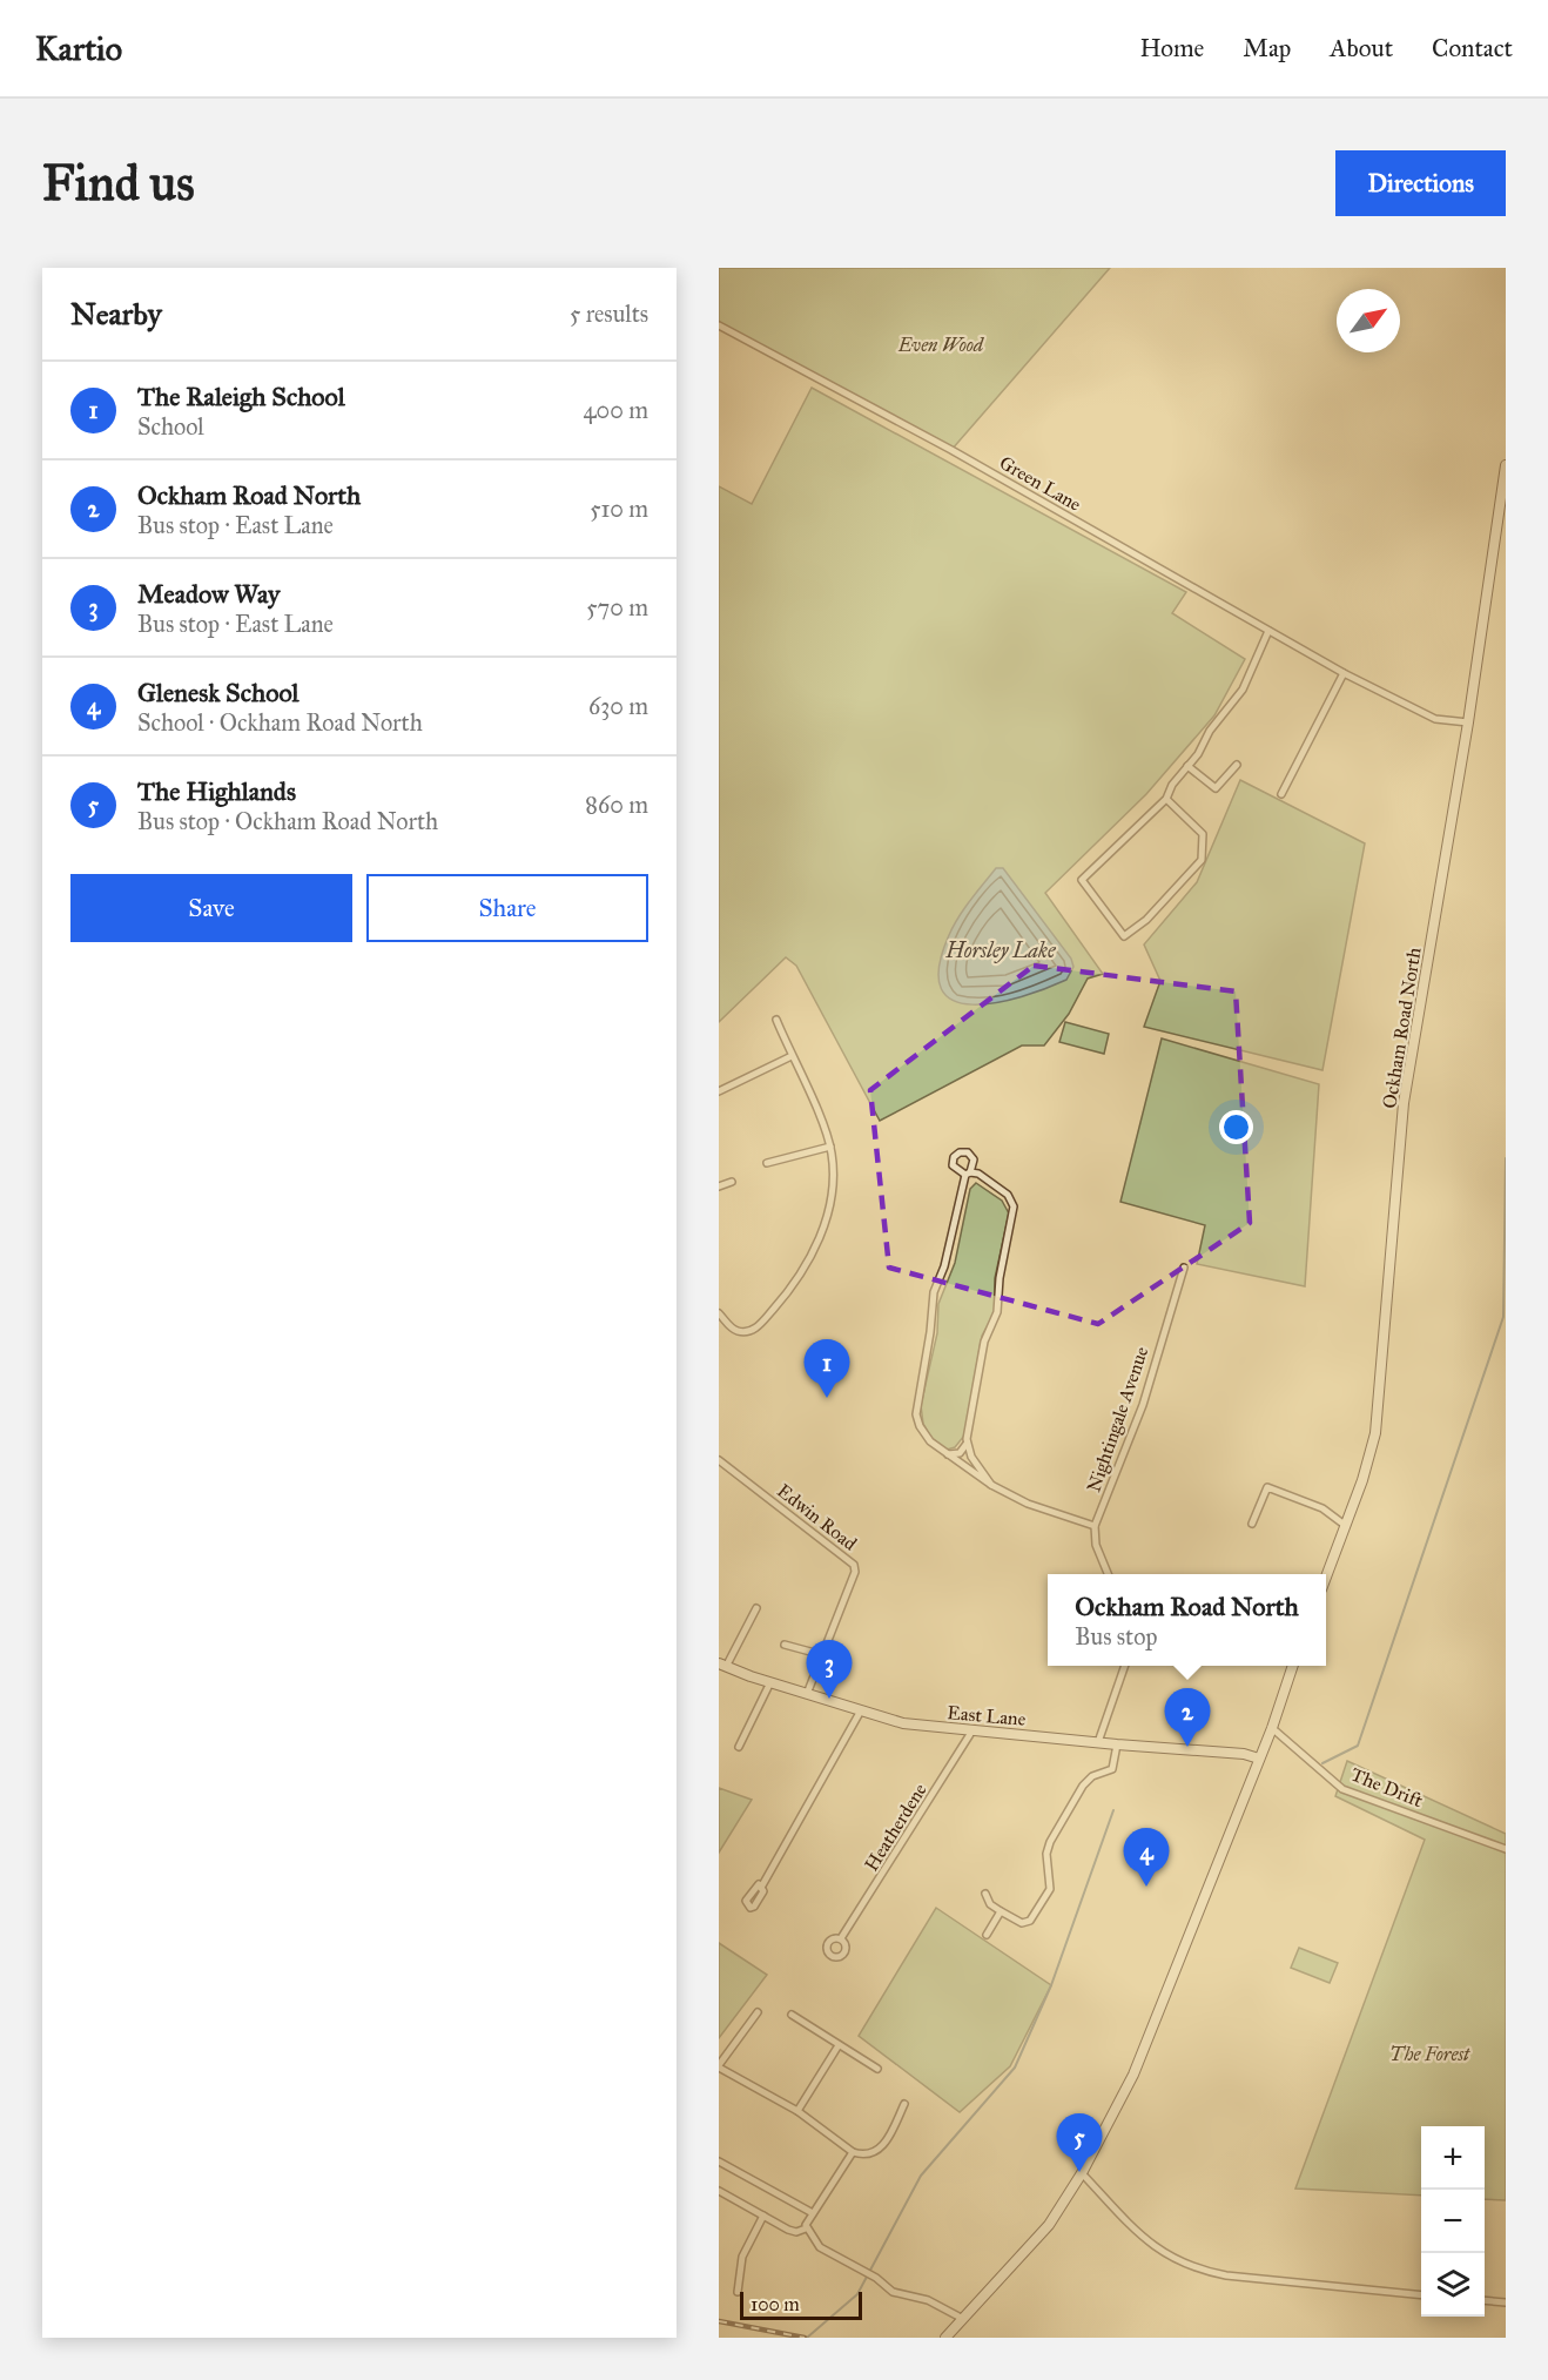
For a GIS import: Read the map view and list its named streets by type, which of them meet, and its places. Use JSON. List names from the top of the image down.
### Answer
{
  "streets": {
    "main road": ["Ockham Road North", "East Lane"],
    "street": [
      "Green Lane",
      "Nightingale Avenue",
      "Edwin Road",
      "The Drift",
      "Heatherdene"
    ]
  },
  "crossings": [
    ["Green Lane", "Ockham Road North"],
    ["Edwin Road", "East Lane"],
    ["East Lane", "Heatherdene"]
  ],
  "water": ["Horsley Lake"],
  "parks": ["Even Wood", "The Forest"],
  "scale_bar": "100 m",
  "north": "top right",
  "page": {
    "header": "Kartio",
    "nav": [
      "Home",
      "Map",
      "About",
      "Contact"
    ],
    "buttons": [
      "Directions",
      ["Save", "Share"]
    ],
    "title": "Find us",
    "heading": ["Nearby", "5 results"],
    "list": [
      {
        "mark": "1",
        "name": "The Raleigh School",
        "note": "School",
        "value": "400 m"
      },
      {
        "mark": "2",
        "name": "Ockham Road North",
        "note": "Bus stop · East Lane",
        "value": "510 m"
      },
      {
        "mark": "3",
        "name": "Meadow Way",
        "note": "Bus stop · East Lane",
        "value": "570 m"
      },
      {
        "mark": "4",
        "name": "Glenesk School",
        "note": "School · Ockham Road North",
        "value": "630 m"
      },
      {
        "mark": "5",
        "name": "The Highlands",
        "note": "Bus stop · Ockham Road North",
        "value": "860 m"
      }
    ],
    "pins": [
      "1",
      "3",
      "2",
      "4",
      "5"
    ],
    "popup": ["Ockham Road North", "Bus stop"],
    "map_buttons": ["+", "−"],
    "scale": "100 m"
  }
}
